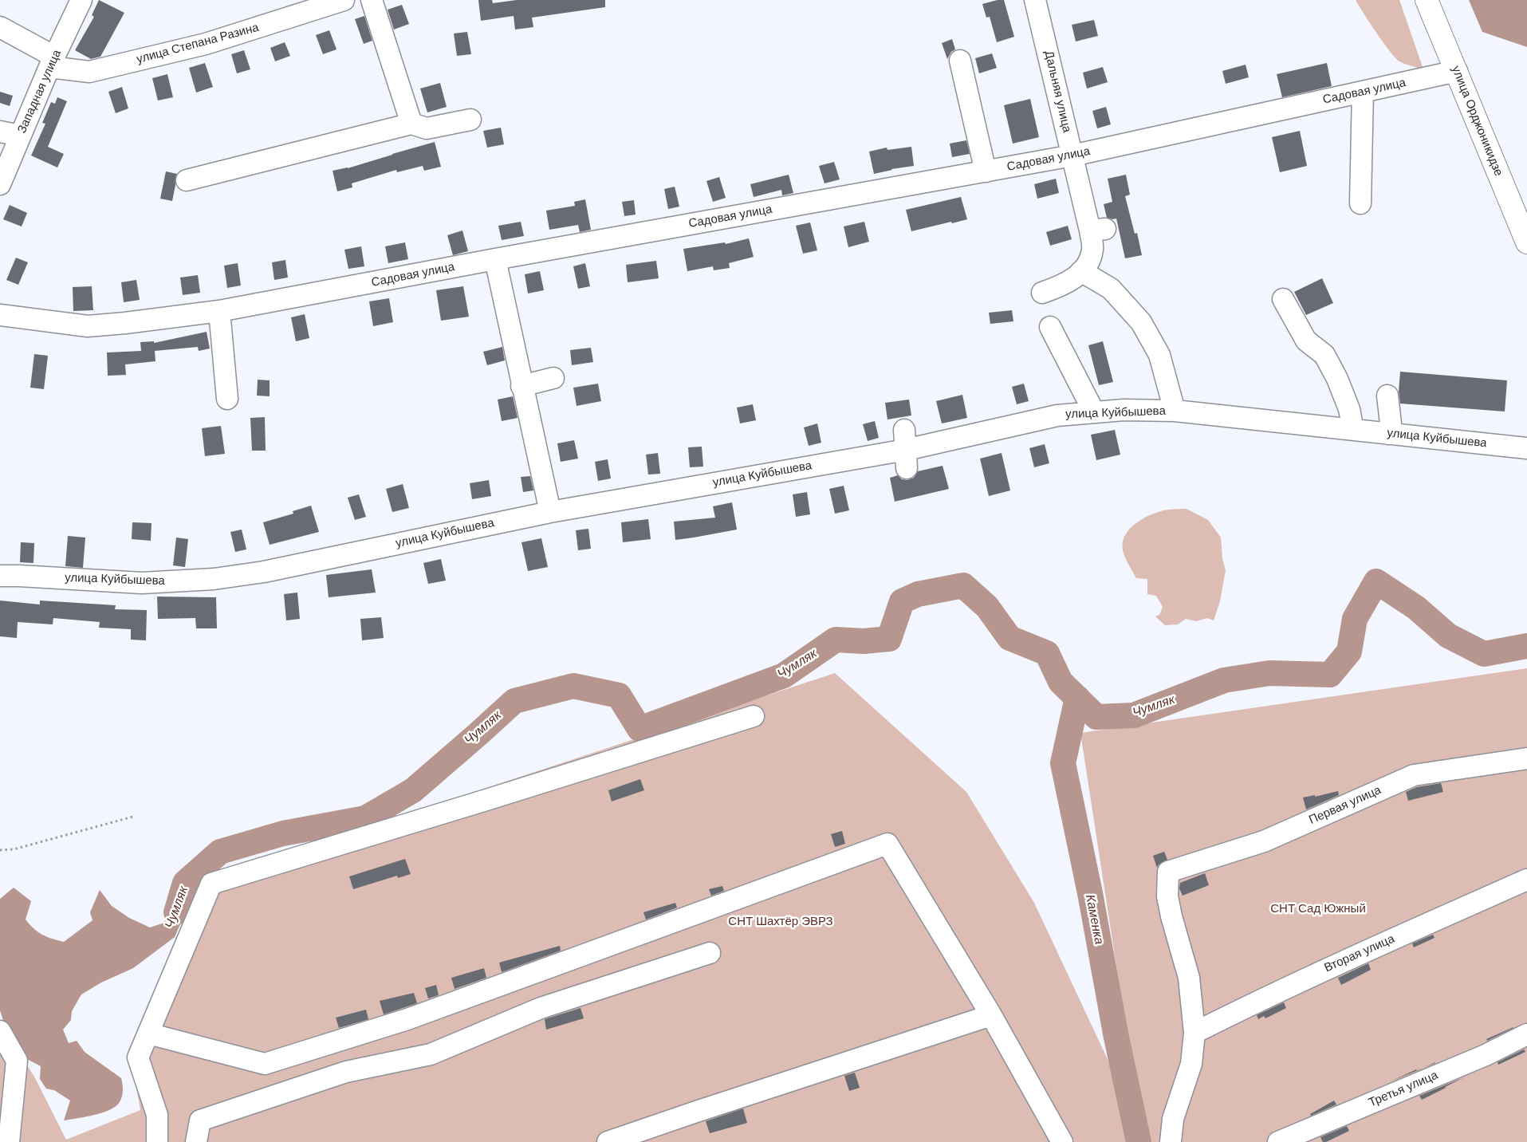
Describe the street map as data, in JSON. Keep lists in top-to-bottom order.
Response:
{
  "streets": {
    "main road": ["улица Орджоникидзе"],
    "street": [
      "улица Степана Разина",
      "Западная улица",
      "Дальняя улица",
      "Садовая улица",
      "улица Куйбышева",
      "Первая улица",
      "Вторая улица",
      "Третья улица"
    ]
  },
  "crossings": [
    ["улица Степана Разина", "Западная улица"],
    ["Дальняя улица", "Садовая улица"],
    ["Садовая улица", "улица Орджоникидзе"],
    ["Первая улица", "Вторая улица"]
  ],
  "water": ["Чумляк", "Каменка"],
  "parks": ["СНТ Сад Южный", "СНТ Шахтёр ЭВРЗ"]
}
